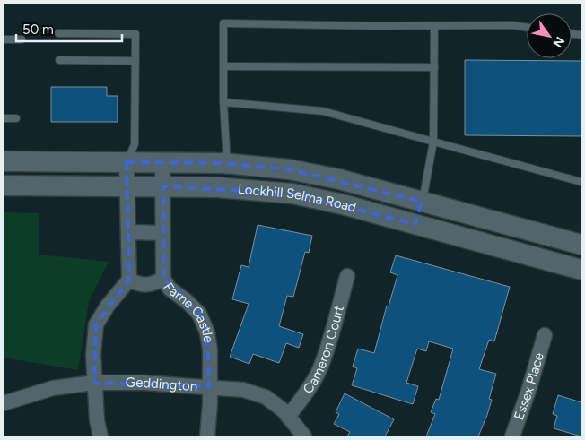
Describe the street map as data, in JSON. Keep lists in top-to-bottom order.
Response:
{
  "streets": {
    "main road": ["Lockhill Selma Road"],
    "street": [
      "Farne Castle",
      "Cameron Court",
      "Geddington",
      "Essex Place"
    ]
  },
  "crossings": [
    ["Lockhill Selma Road", "Farne Castle"],
    ["Farne Castle", "Geddington"],
    ["Cameron Court", "Geddington"]
  ],
  "scale_bar": "50 m",
  "north": "bottom right"
}
